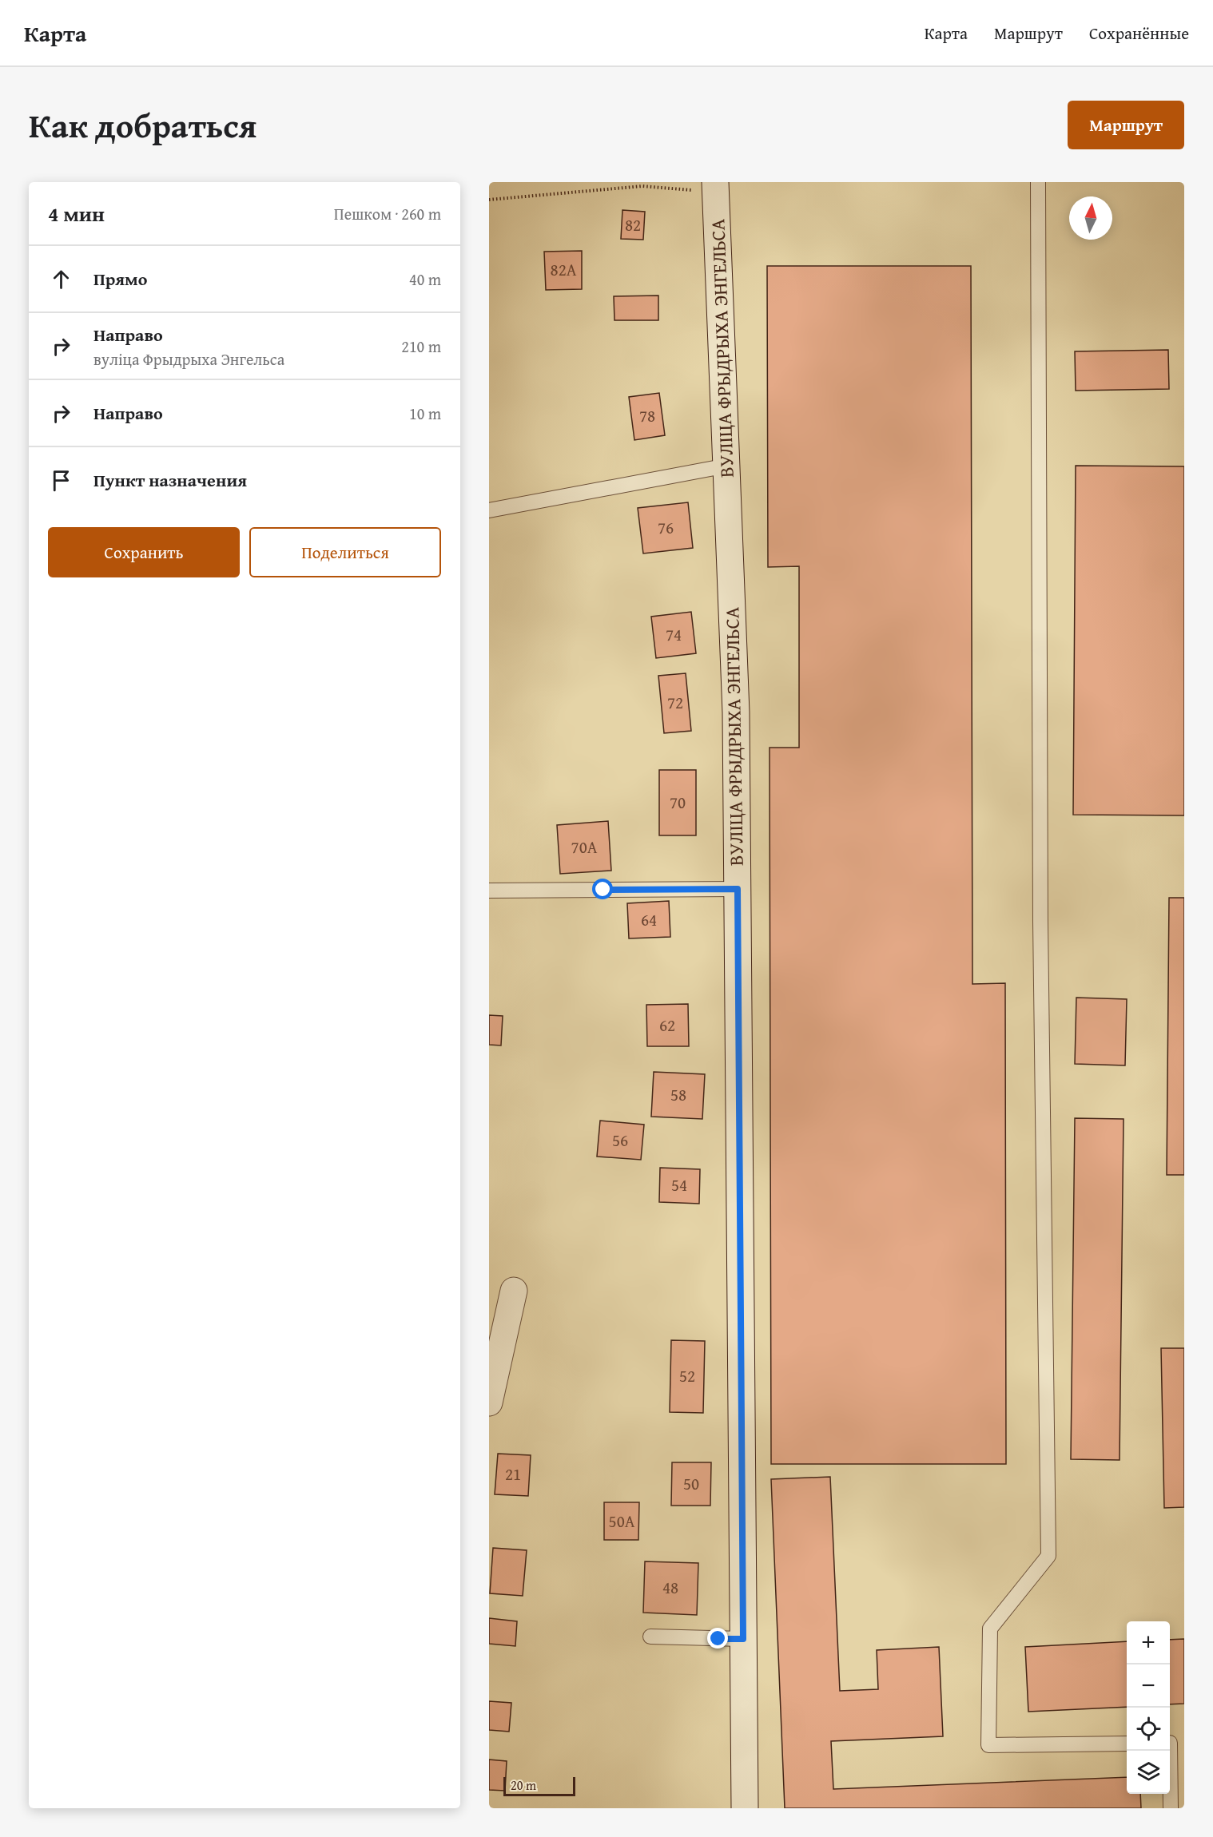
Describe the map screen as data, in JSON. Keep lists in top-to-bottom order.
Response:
{
  "streets": {
    "street": ["ВУЛІЦА ФРЫДРЫХА ЭНГЕЛЬСА"]
  },
  "house_numbers": [
    "82",
    "82А",
    "78",
    "76",
    "74",
    "72",
    "70",
    "70А",
    "64",
    "62",
    "58",
    "56",
    "54",
    "52",
    "21",
    "50",
    "50А",
    "48"
  ],
  "scale_bar": "20 m",
  "north": "top",
  "page": {
    "header": "Карта",
    "nav": ["Карта", "Маршрут", "Сохранённые"],
    "title": "Как добраться",
    "buttons": [
      "Маршрут",
      ["Сохранить", "Поделиться"]
    ],
    "heading": ["4 мин", "Пешком · 260 m"],
    "list": [
      ["Прямо", "40 m"],
      ["Направо", "вуліца Фрыдрыха Энгельса", "210 m"],
      ["Направо", "10 m"],
      "Пункт назначения"
    ],
    "map_buttons": ["+", "−"],
    "scale": "20 m"
  }
}
